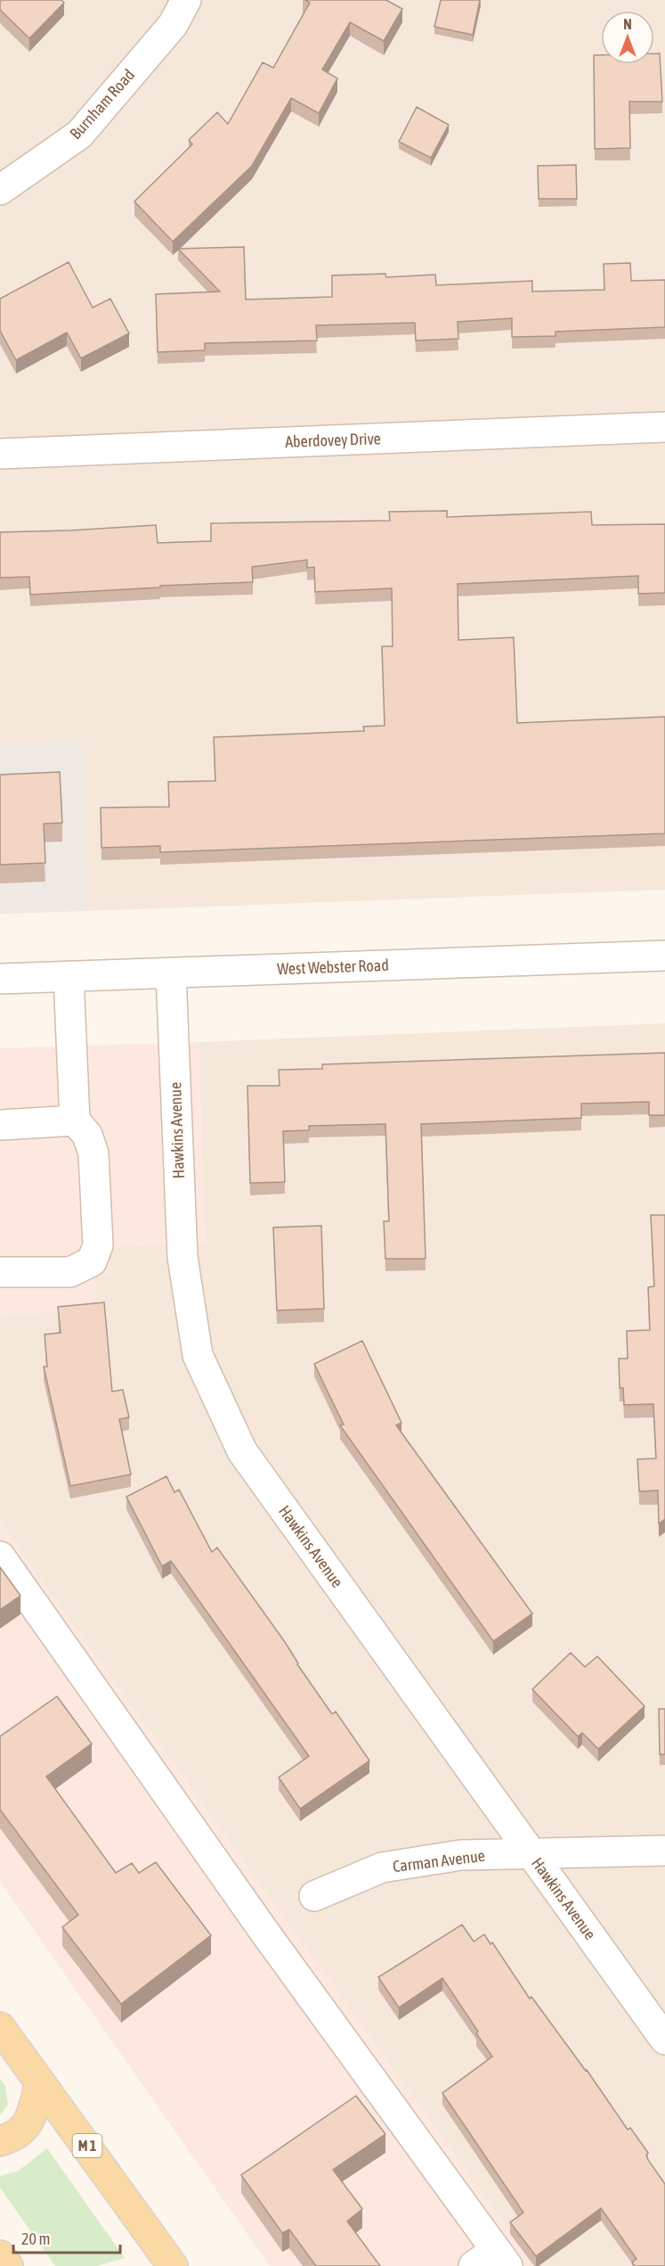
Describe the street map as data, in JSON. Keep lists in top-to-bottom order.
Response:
{
  "streets": {
    "main road": ["M 1"],
    "street": [
      "Burnham Road",
      "Aberdovey Drive",
      "West Webster Road",
      "Hawkins Avenue",
      "Carman Avenue"
    ]
  },
  "crossings": [
    ["West Webster Road", "Hawkins Avenue"],
    ["Hawkins Avenue", "Carman Avenue"]
  ],
  "scale_bar": "20 m",
  "north": "top"
}
